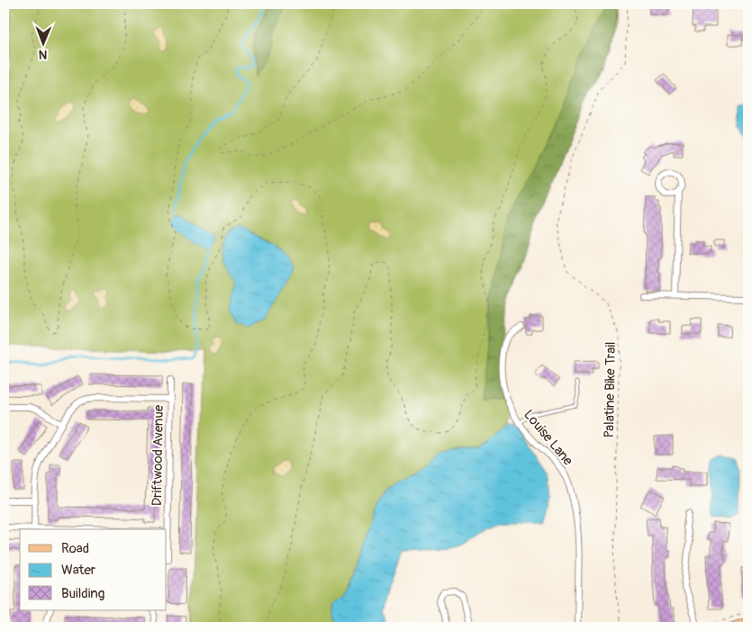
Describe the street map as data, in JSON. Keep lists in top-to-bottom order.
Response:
{
  "streets": {
    "street": ["Louise Lane", "Driftwood Avenue"],
    "path": ["Palatine Bike Trail"]
  },
  "legend": ["Road", "Water", "Building"],
  "north": "bottom"
}
